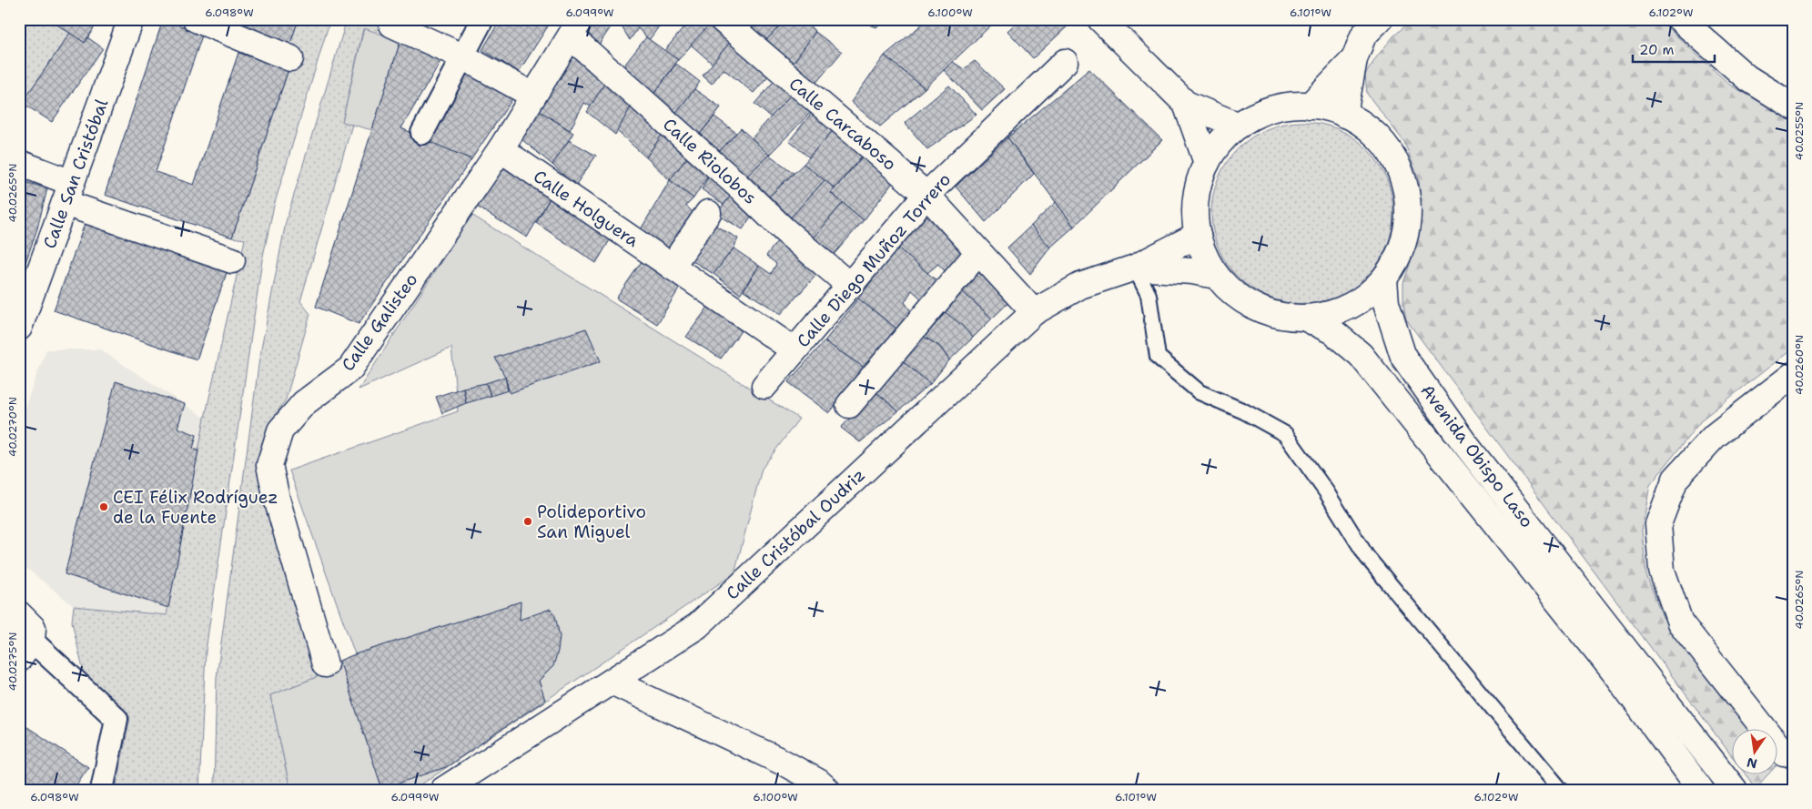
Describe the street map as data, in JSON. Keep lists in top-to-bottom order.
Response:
{
  "streets": {
    "street": [
      "Calle Carcaboso",
      "Calle Riolobos",
      "Calle San Cristóbal",
      "Calle Holguera",
      "Calle Diego Muñoz Torrero",
      "Calle Galisteo",
      "Avenida Obispo Laso",
      "Calle Cristóbal Oudriz"
    ]
  },
  "crossings": [
    ["Calle Carcaboso", "Calle Diego Muñoz Torrero"],
    ["Calle Carcaboso", "Calle Cristóbal Oudriz"],
    ["Calle Riolobos", "Calle Diego Muñoz Torrero"],
    ["Calle Riolobos", "Calle Galisteo"],
    ["Calle Holguera", "Calle Diego Muñoz Torrero"],
    ["Calle Holguera", "Calle Galisteo"]
  ],
  "places": ["CEI Félix Rodríguez de la Fuente", "Polideportivo San Miguel"],
  "scale_bar": "20 m",
  "north": "bottom",
  "coordinates": [
    "6.098°W",
    "6.099°W",
    "6.100°W",
    "6.101°W",
    "6.102°W",
    "40.0255°N",
    "40.0265°N",
    "40.0260°N",
    "40.0270°N",
    "40.0275°N"
  ]
}
